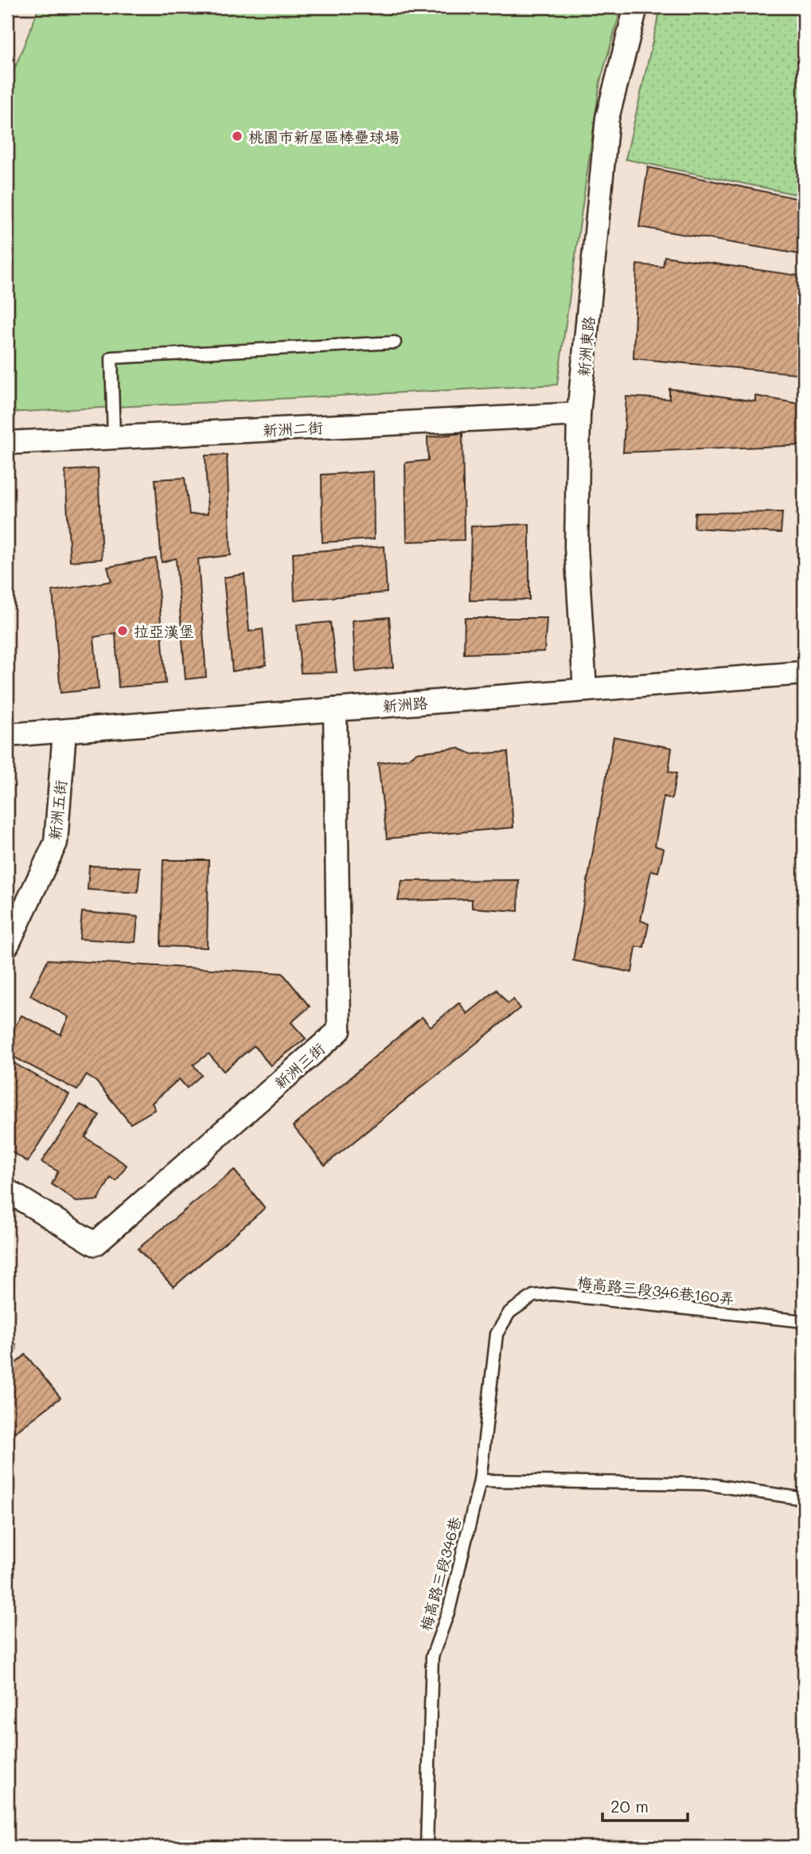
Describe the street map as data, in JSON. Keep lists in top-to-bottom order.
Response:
{
  "streets": {
    "street": [
      "新洲東路",
      "新洲二街",
      "新洲路",
      "新洲五街",
      "新洲三街"
    ],
    "lane": ["梅高路三段346巷160弄", "梅高路三段346巷"]
  },
  "crossings": [
    ["新洲東路", "新洲二街"],
    ["新洲東路", "新洲路"],
    ["新洲路", "新洲五街"],
    ["新洲路", "新洲三街"],
    ["梅高路三段346巷160弄", "梅高路三段346巷"]
  ],
  "places": ["桃園市新屋區棒壘球場", "拉亞漢堡"],
  "scale_bar": "20 m"
}
